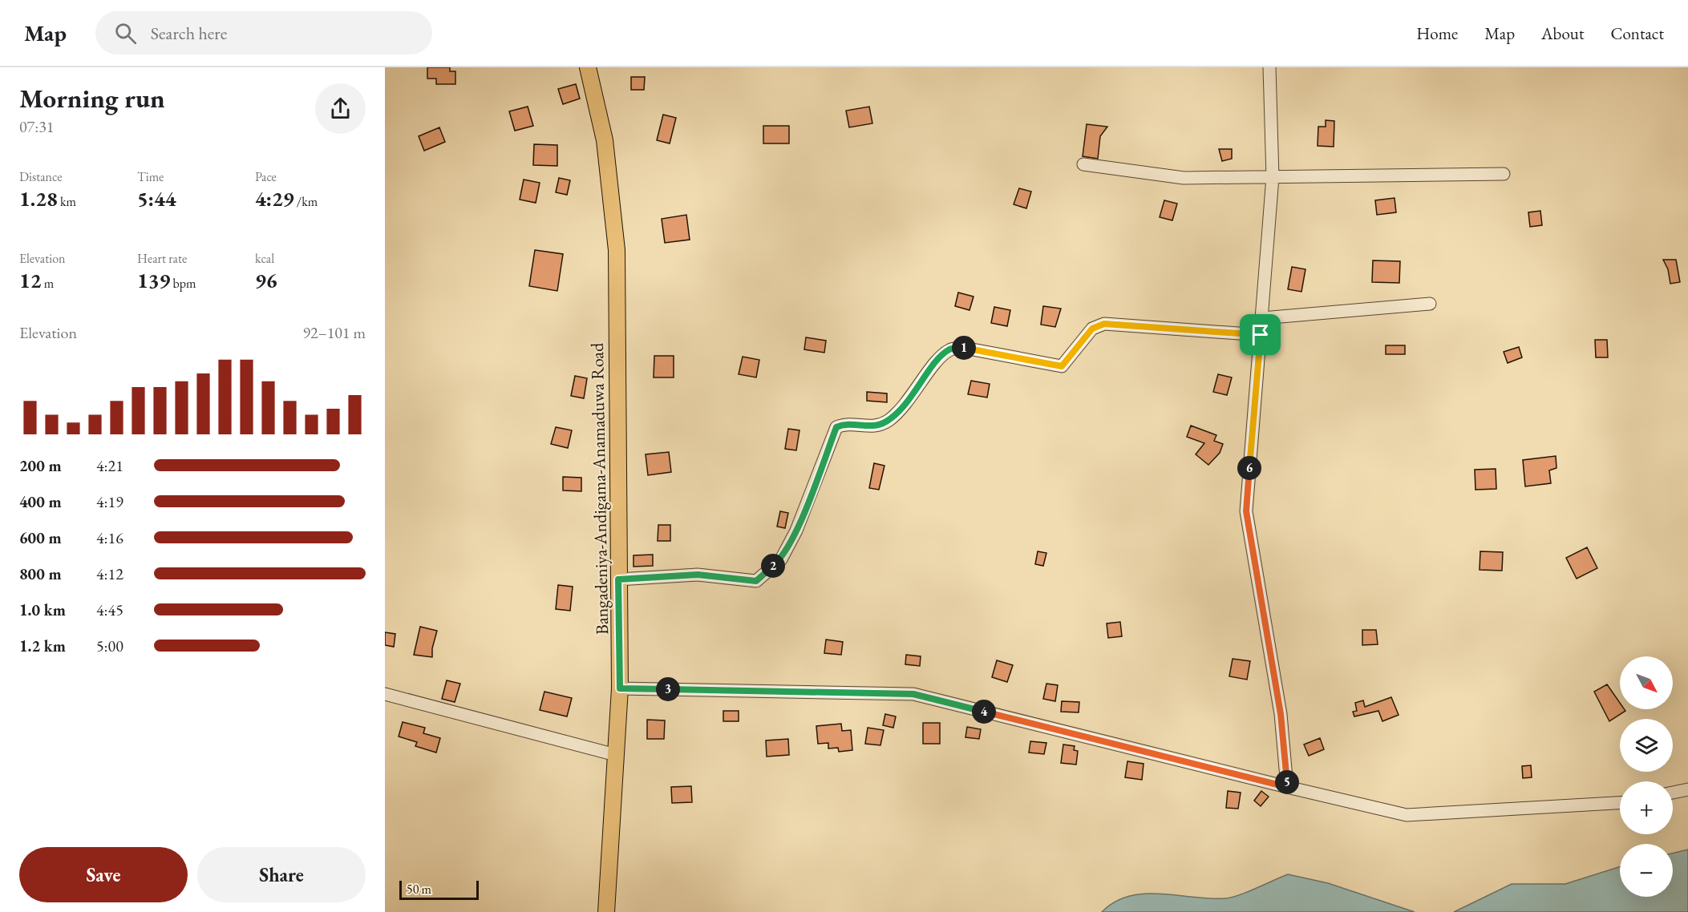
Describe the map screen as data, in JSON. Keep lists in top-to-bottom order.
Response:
{
  "streets": {
    "main road": ["Bangadeniya-Andigama-Anamaduwa Road"]
  },
  "scale_bar": "50 m",
  "north": "bottom right",
  "page": {
    "header": "Map",
    "search": "Search here",
    "nav": [
      "Home",
      "Map",
      "About",
      "Contact"
    ],
    "heading": ["Morning run", "07:31"],
    "stats": [
      ["Distance", "1.28 km"],
      ["Time", "5:44"],
      ["Pace", "4:29 /km"],
      ["Elevation", "12 m"],
      ["Heart rate", "139 bpm"],
      ["kcal", "96"]
    ],
    "chart": ["Elevation", "92–101 m"],
    "pins": [
      "1",
      "6",
      "2",
      "3",
      "4",
      "5"
    ],
    "list": [
      {
        "name": "200 m",
        "note": "4:21"
      },
      {
        "name": "400 m",
        "note": "4:19"
      },
      {
        "name": "600 m",
        "note": "4:16"
      },
      {
        "name": "800 m",
        "note": "4:12"
      },
      {
        "name": "1.0 km",
        "note": "4:45"
      },
      {
        "name": "1.2 km",
        "note": "5:00"
      }
    ],
    "map_buttons": ["+", "−"],
    "buttons": ["Save", "Share"],
    "scale": "50 m"
  }
}
